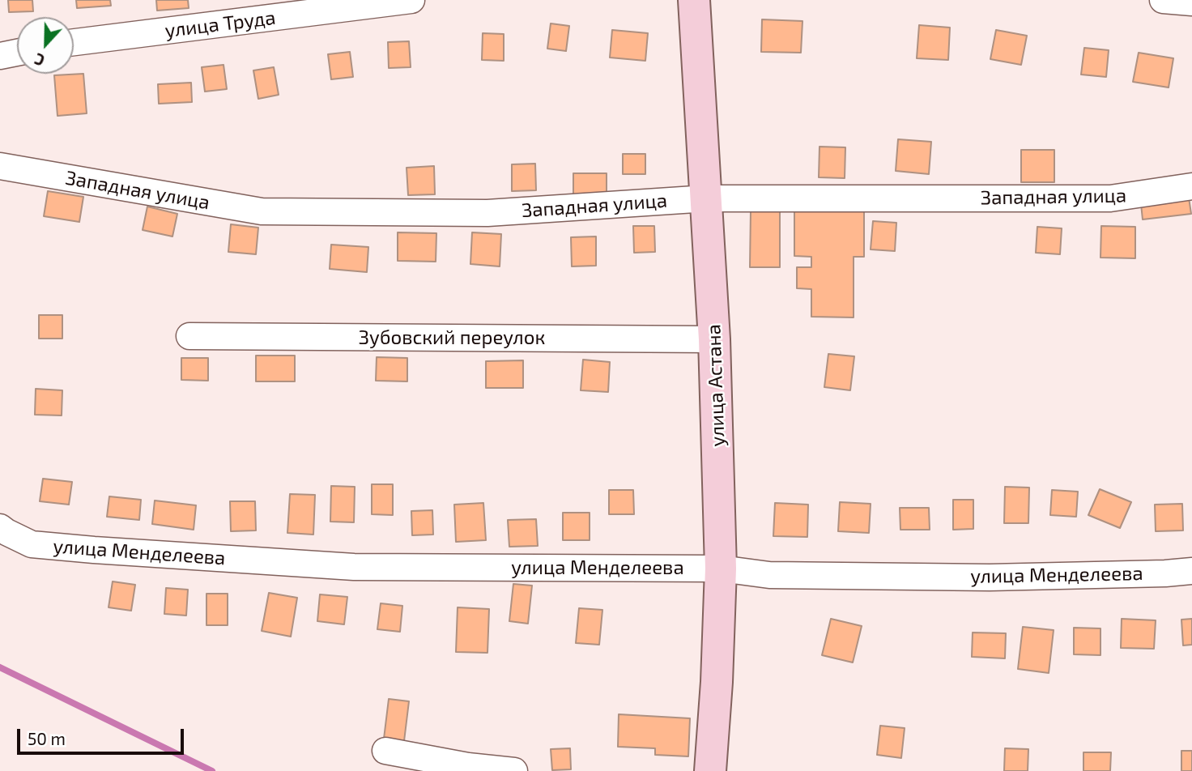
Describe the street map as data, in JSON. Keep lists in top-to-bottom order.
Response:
{
  "streets": {
    "street": [
      "улица Труда",
      "Западная улица",
      "Зубовский переулок",
      "улица Астана",
      "улица Менделеева"
    ]
  },
  "crossings": [
    ["Западная улица", "улица Астана"],
    ["Зубовский переулок", "улица Астана"],
    ["улица Астана", "улица Менделеева"]
  ],
  "scale_bar": "50 m",
  "north": "bottom"
}
